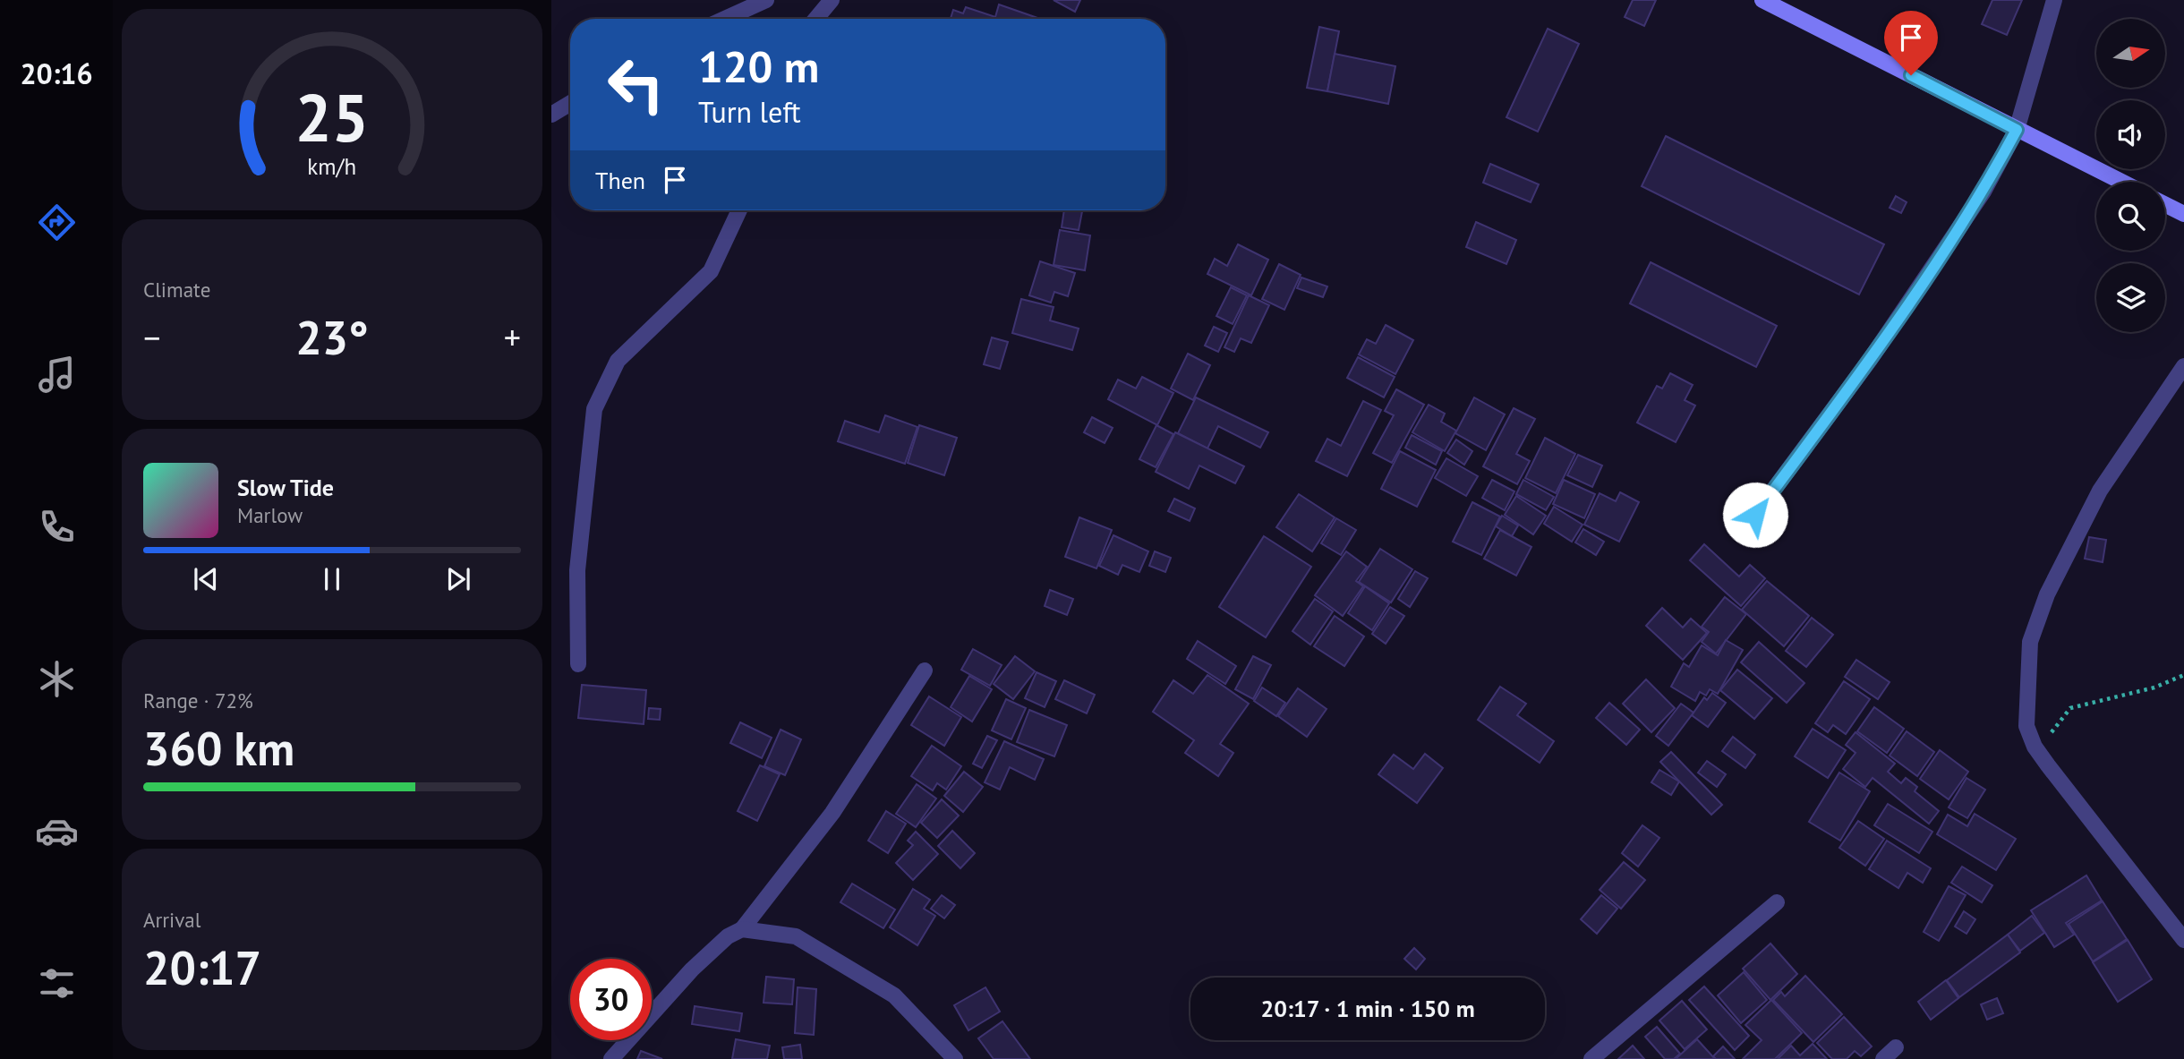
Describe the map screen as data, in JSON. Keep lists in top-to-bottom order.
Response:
{
  "north": "right",
  "page": {
    "tabs": "20:16",
    "turn": ["120 m", "Turn left"],
    "then": "Then",
    "tile": [
      "Climate",
      ["Range · 72%", "360 km"],
      ["Arrival", "20:17"]
    ],
    "heat": ["−", "23°", "+"],
    "song": ["Slow Tide", "Marlow"],
    "limit": "30",
    "trip": "20:17 · 1 min · 150 m",
    "gauge": ["25", "km/h"]
  }
}
